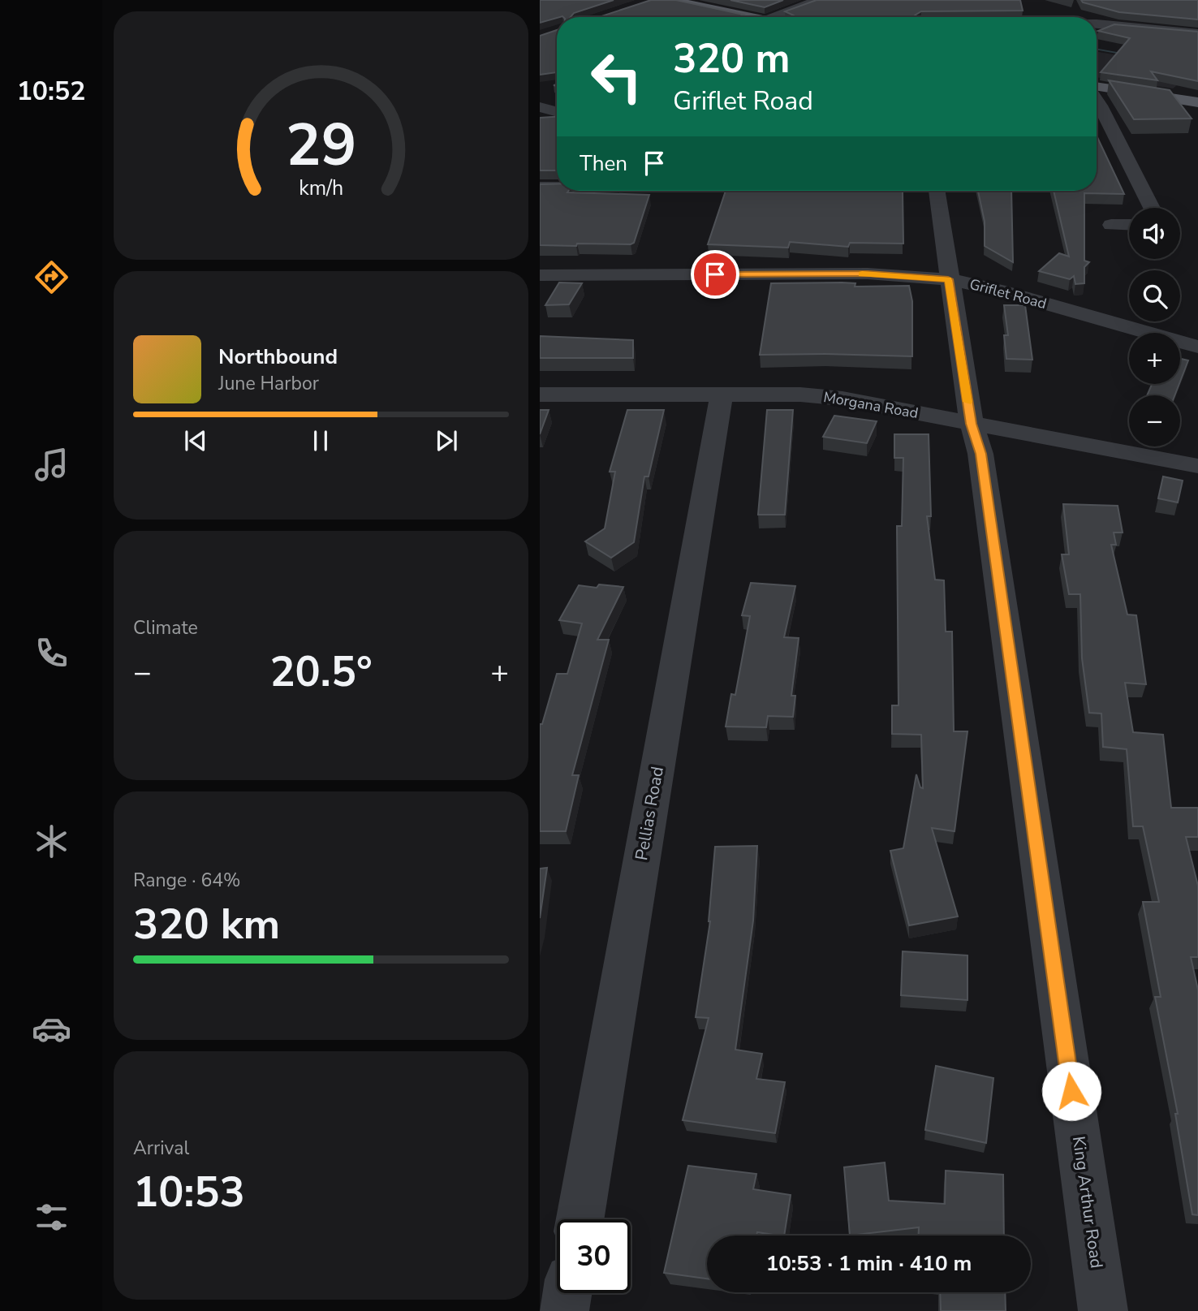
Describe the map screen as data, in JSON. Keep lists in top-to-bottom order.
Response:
{
  "streets": {
    "street": [
      "Griflet Road",
      "Morgana Road",
      "Pellias Road",
      "King Arthur Road"
    ]
  },
  "crossings": [
    ["Griflet Road", "King Arthur Road"],
    ["Morgana Road", "Pellias Road"],
    ["Morgana Road", "King Arthur Road"]
  ],
  "page": {
    "tabs": "10:52",
    "turn": ["320 m", "Griflet Road"],
    "then": "Then",
    "map_buttons": ["+", "−"],
    "song": ["Northbound", "June Harbor"],
    "tile": [
      "Climate",
      ["Range · 64%", "320 km"],
      ["Arrival", "10:53"]
    ],
    "heat": ["−", "20.5°", "+"],
    "limit": "30",
    "trip": "10:53 · 1 min · 410 m",
    "gauge": ["29", "km/h"]
  }
}
